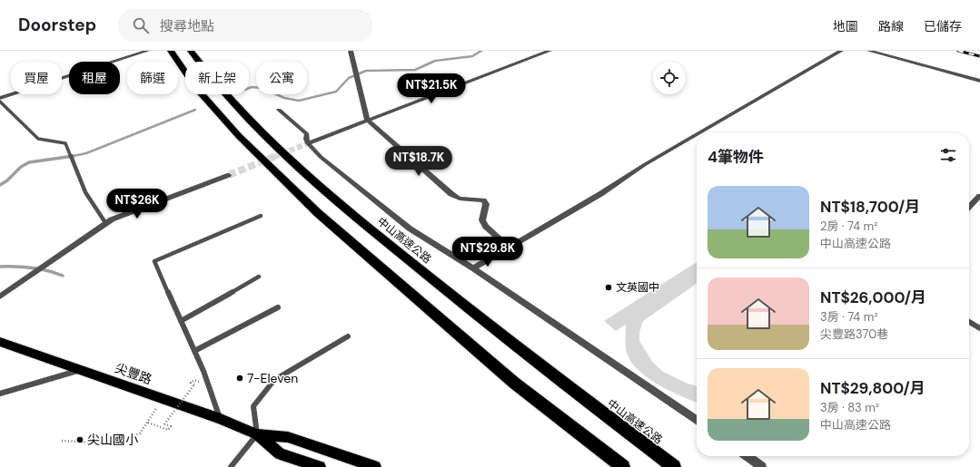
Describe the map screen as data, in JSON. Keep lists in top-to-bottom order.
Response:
{
  "streets": {
    "highway": ["中山高速公路"],
    "main road": ["尖豐路"]
  },
  "places": ["文英國中", "7-Eleven", "尖山國小"],
  "page": {
    "header": "Doorstep",
    "search": "搜尋地點",
    "nav": ["地圖", "路線", "已儲存"],
    "chip": [
      "買屋",
      "租屋",
      "篩選",
      "新上架",
      "公寓"
    ],
    "price": [
      "NT$21.5K",
      "NT$18.7K",
      "NT$26K",
      "NT$29.8K"
    ],
    "heading": "4筆物件",
    "list": [
      {
        "name": "NT$18,700/月",
        "note": "2房 · 74 m² · 中山高速公路"
      },
      {
        "name": "NT$26,000/月",
        "note": "3房 · 74 m² · 尖豐路370巷"
      },
      {
        "name": "NT$29,800/月",
        "note": "3房 · 83 m² · 中山高速公路"
      }
    ]
  }
}
